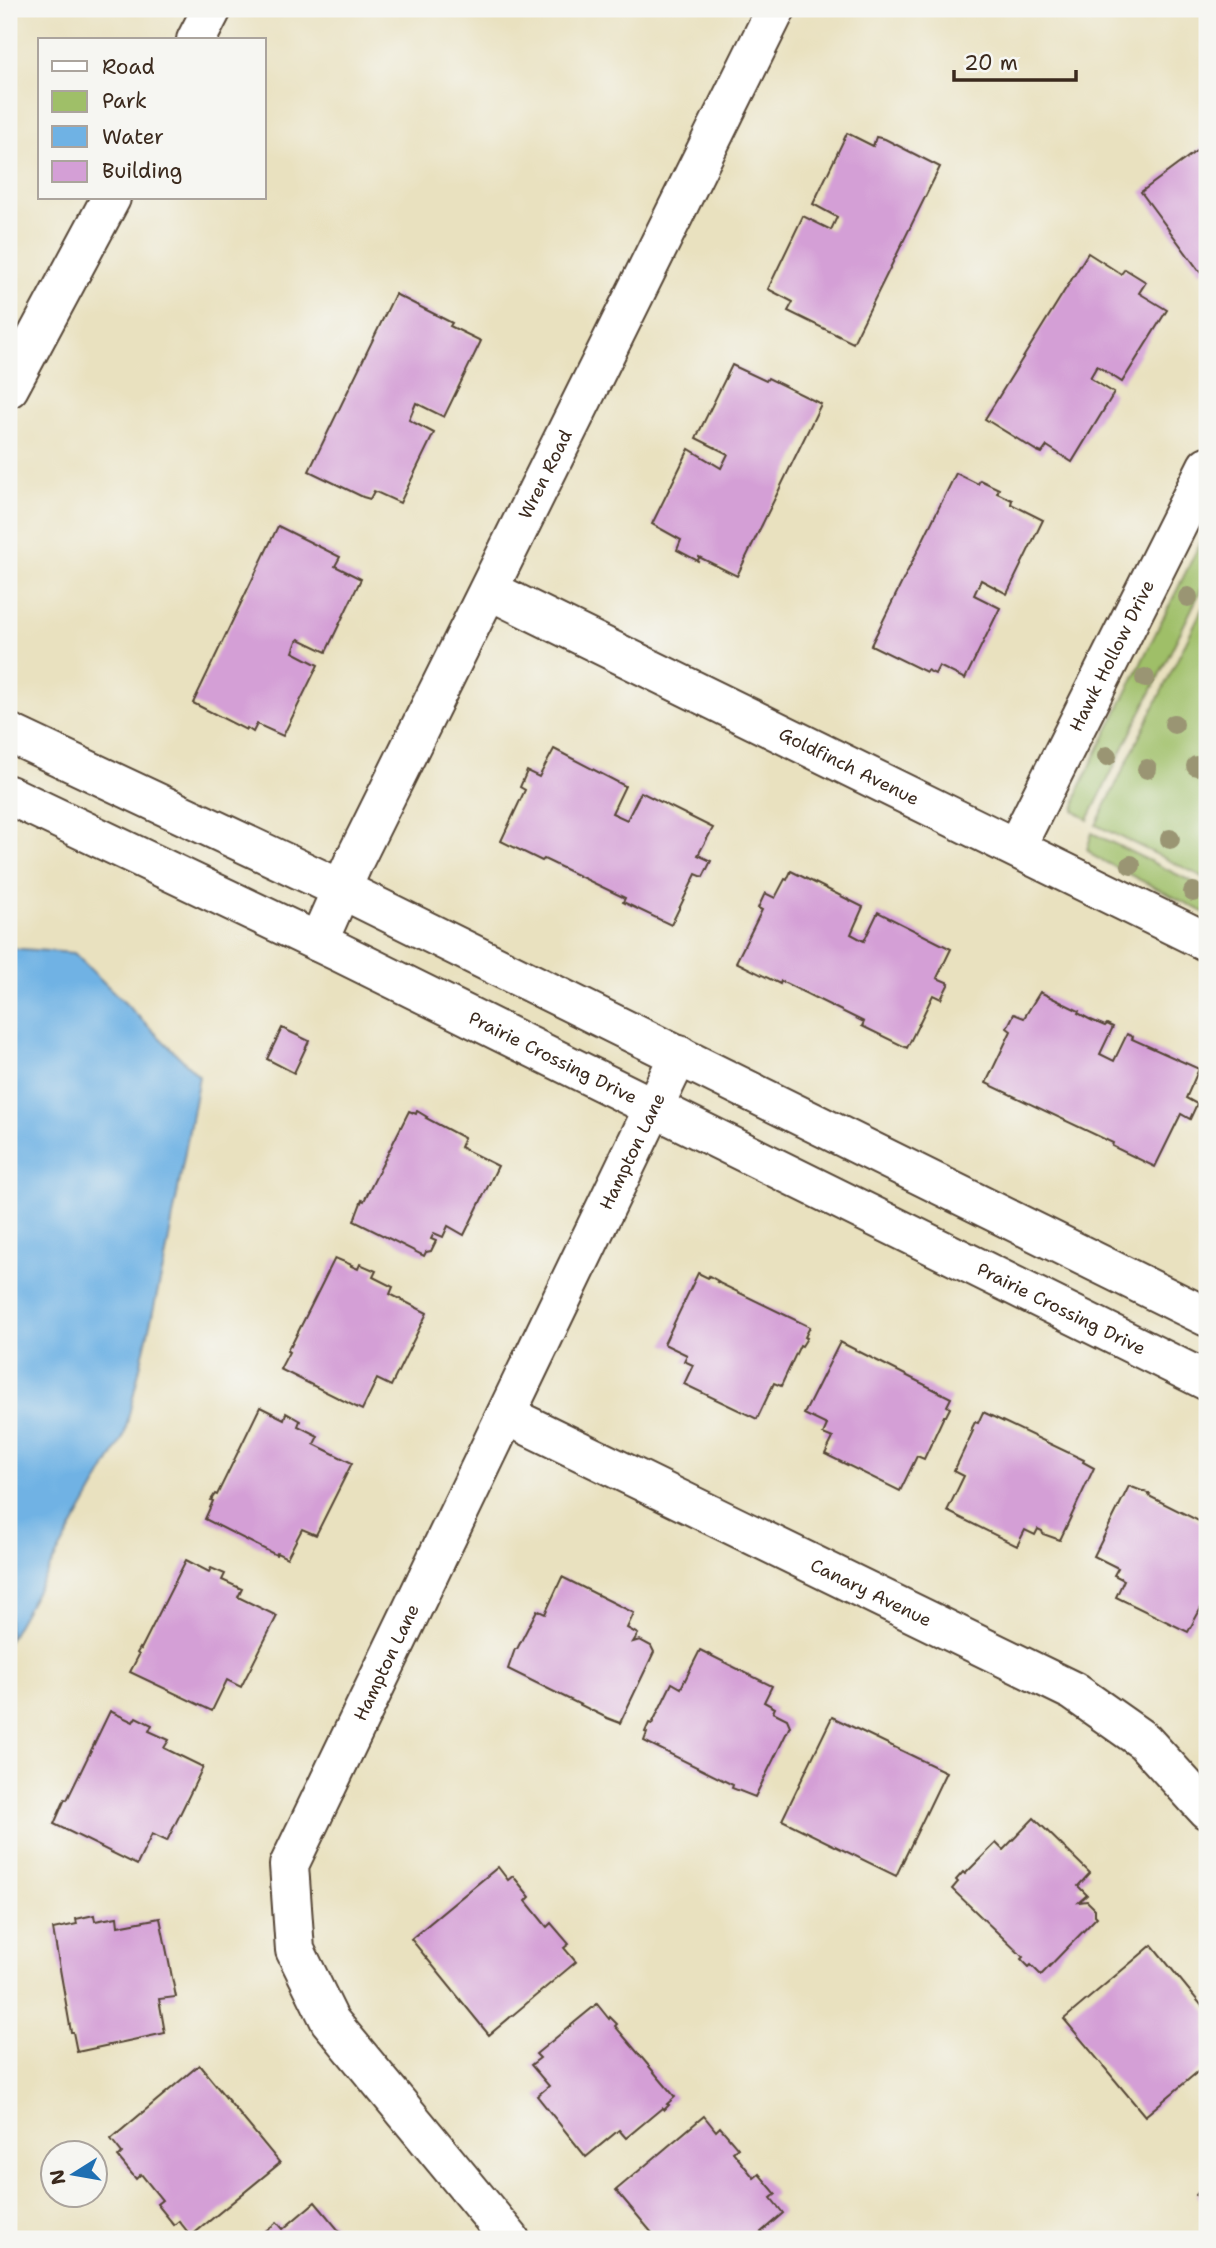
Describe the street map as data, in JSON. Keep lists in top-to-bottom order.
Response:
{
  "streets": {
    "street": [
      "Wren Road",
      "Hawk Hollow Drive",
      "Goldfinch Avenue",
      "Prairie Crossing Drive",
      "Hampton Lane",
      "Canary Avenue"
    ]
  },
  "crossings": [
    ["Wren Road", "Goldfinch Avenue"],
    ["Wren Road", "Prairie Crossing Drive"],
    ["Hawk Hollow Drive", "Goldfinch Avenue"],
    ["Prairie Crossing Drive", "Hampton Lane"],
    ["Hampton Lane", "Canary Avenue"]
  ],
  "legend": [
    "Road",
    "Park",
    "Water",
    "Building"
  ],
  "scale_bar": "20 m",
  "north": "left"
}
